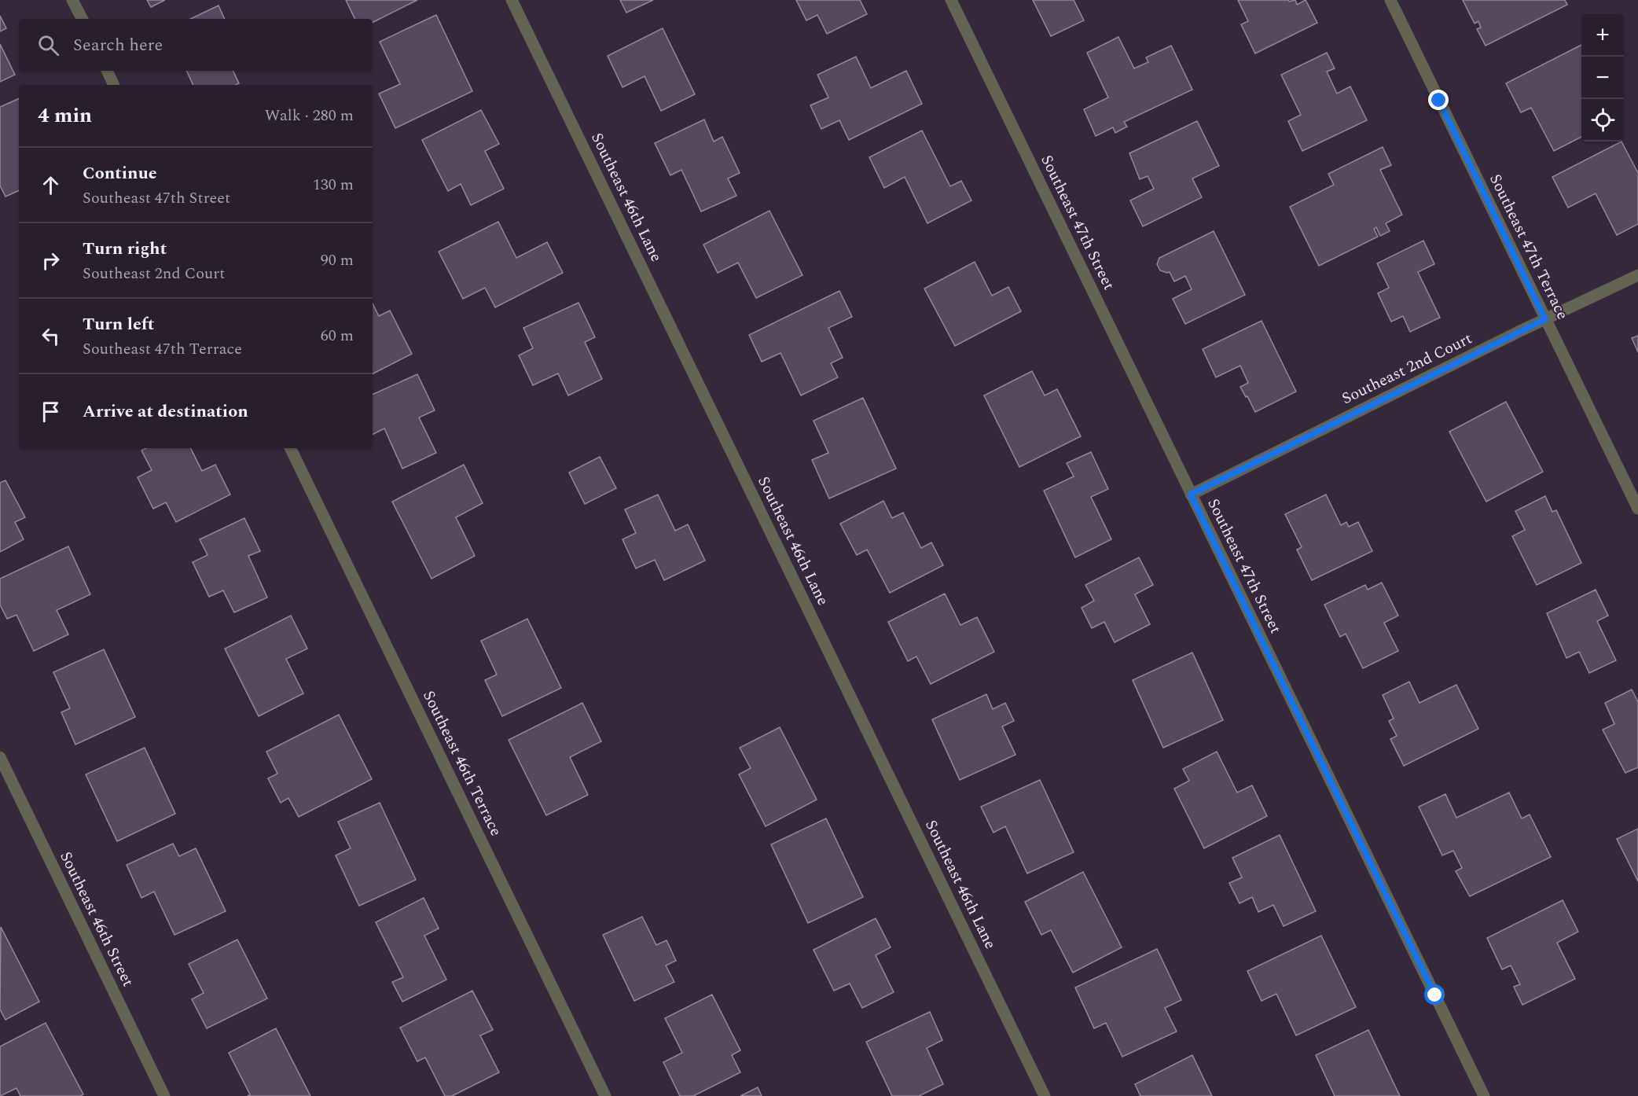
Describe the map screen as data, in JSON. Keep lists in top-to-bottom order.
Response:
{
  "streets": {
    "street": [
      "Southeast 46th Lane",
      "Southeast 47th Street",
      "Southeast 47th Terrace",
      "Southeast 2nd Court",
      "Southeast 46th Terrace",
      "Southeast 46th Street"
    ]
  },
  "crossings": [
    ["Southeast 47th Street", "Southeast 2nd Court"],
    ["Southeast 47th Terrace", "Southeast 2nd Court"]
  ],
  "page": {
    "map_buttons": ["+", "−"],
    "search": "Search here",
    "heading": ["4 min", "Walk · 280 m"],
    "list": [
      ["Continue", "Southeast 47th Street", "130 m"],
      ["Turn right", "Southeast 2nd Court", "90 m"],
      ["Turn left", "Southeast 47th Terrace", "60 m"],
      "Arrive at destination"
    ]
  }
}
